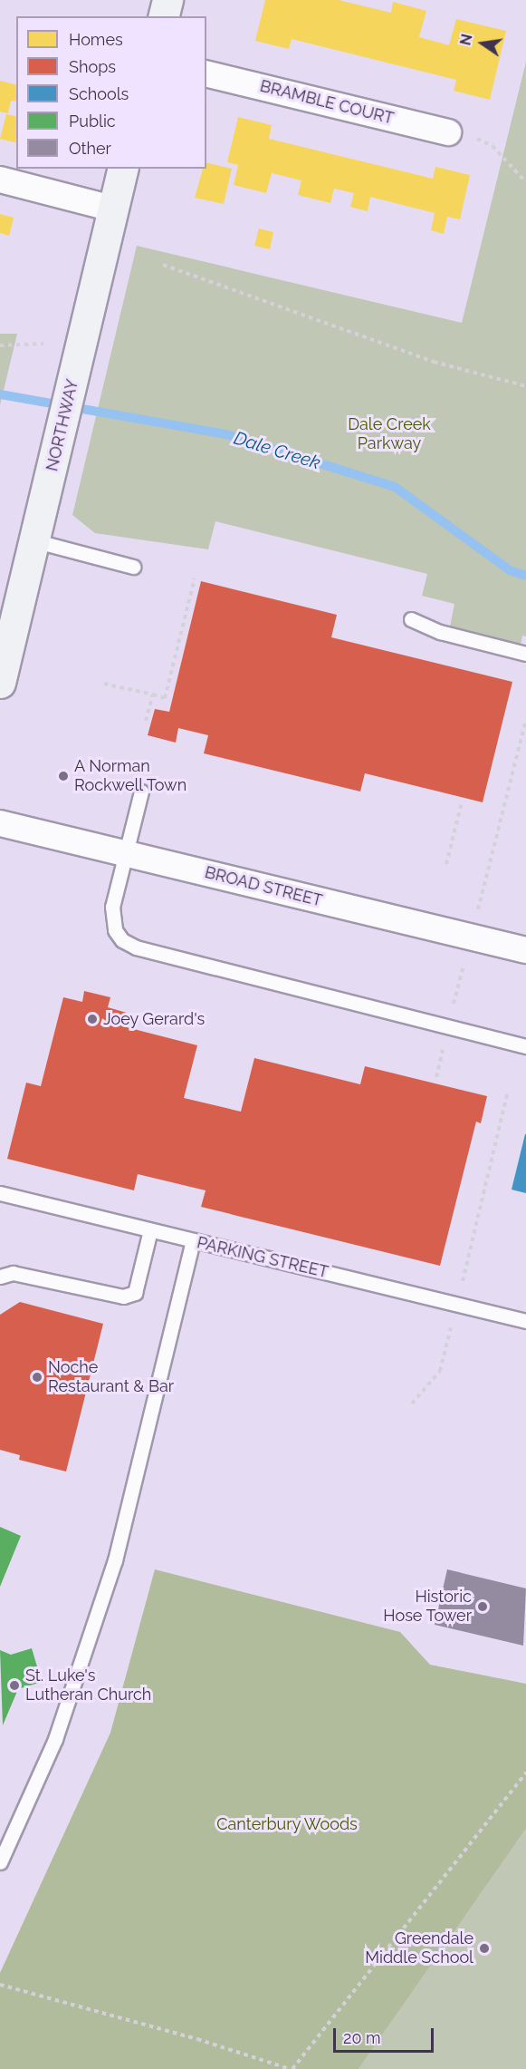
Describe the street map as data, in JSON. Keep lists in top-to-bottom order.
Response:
{
  "streets": {
    "street": ["BRAMBLE COURT", "NORTHWAY", "BROAD STREET"],
    "lane": ["PARKING STREET"]
  },
  "water": ["Dale Creek"],
  "parks": ["Dale Creek Parkway", "Canterbury Woods"],
  "places": [
    "A Norman Rockwell Town",
    "Joey Gerard's",
    "Noche Restaurant & Bar",
    "Historic Hose Tower",
    "St. Luke's Lutheran Church",
    "Greendale Middle School"
  ],
  "legend": [
    "Homes",
    "Shops",
    "Schools",
    "Public",
    "Other"
  ],
  "scale_bar": "20 m",
  "north": "left"
}
